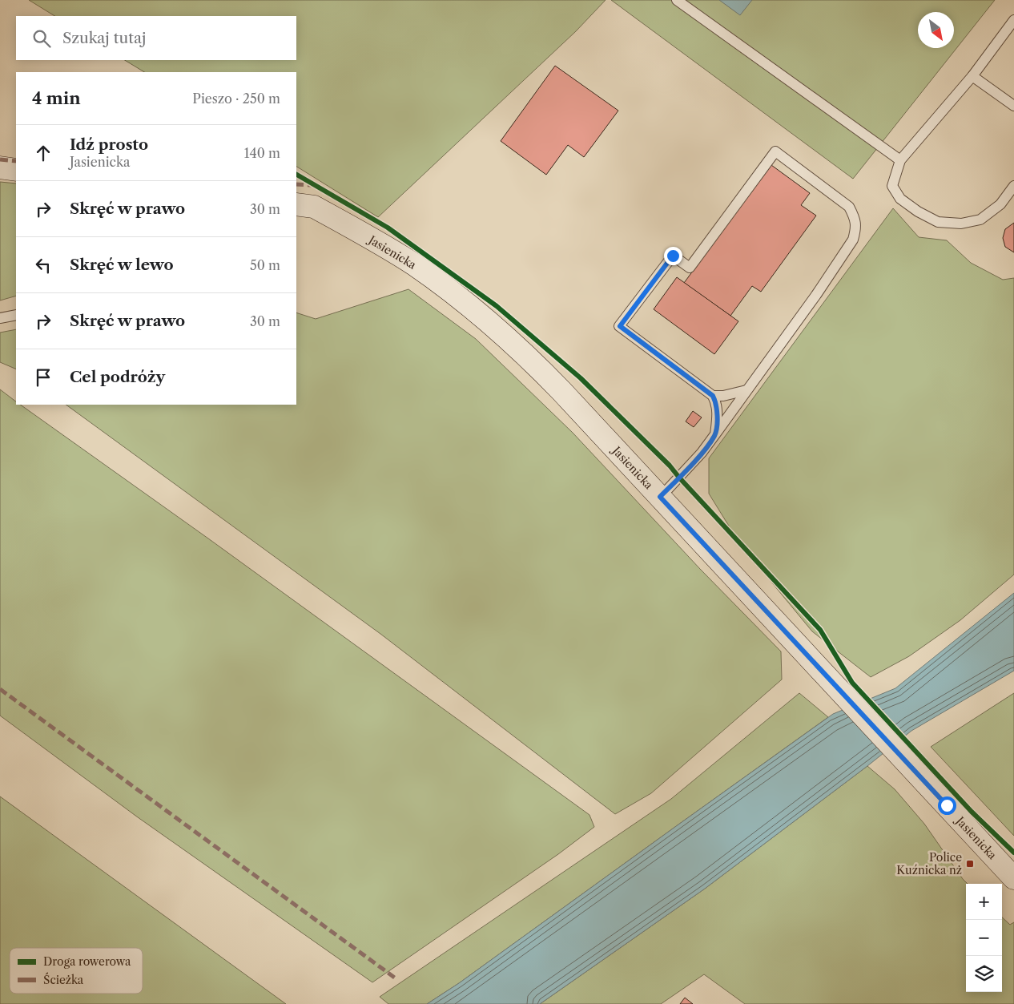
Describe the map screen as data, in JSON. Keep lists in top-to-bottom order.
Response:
{
  "streets": {
    "main road": ["Jasienicka"]
  },
  "places": {
    "transit": ["Police Kuźnicka nż"]
  },
  "legend": ["Droga rowerowa", "Ścieżka"],
  "north": "bottom right",
  "page": {
    "search": "Szukaj tutaj",
    "heading": ["4 min", "Pieszo · 250 m"],
    "list": [
      ["Idź prosto", "Jasienicka", "140 m"],
      ["Skręć w prawo", "30 m"],
      ["Skręć w lewo", "50 m"],
      ["Skręć w prawo", "30 m"],
      "Cel podróży"
    ],
    "map_buttons": ["+", "−"]
  }
}
